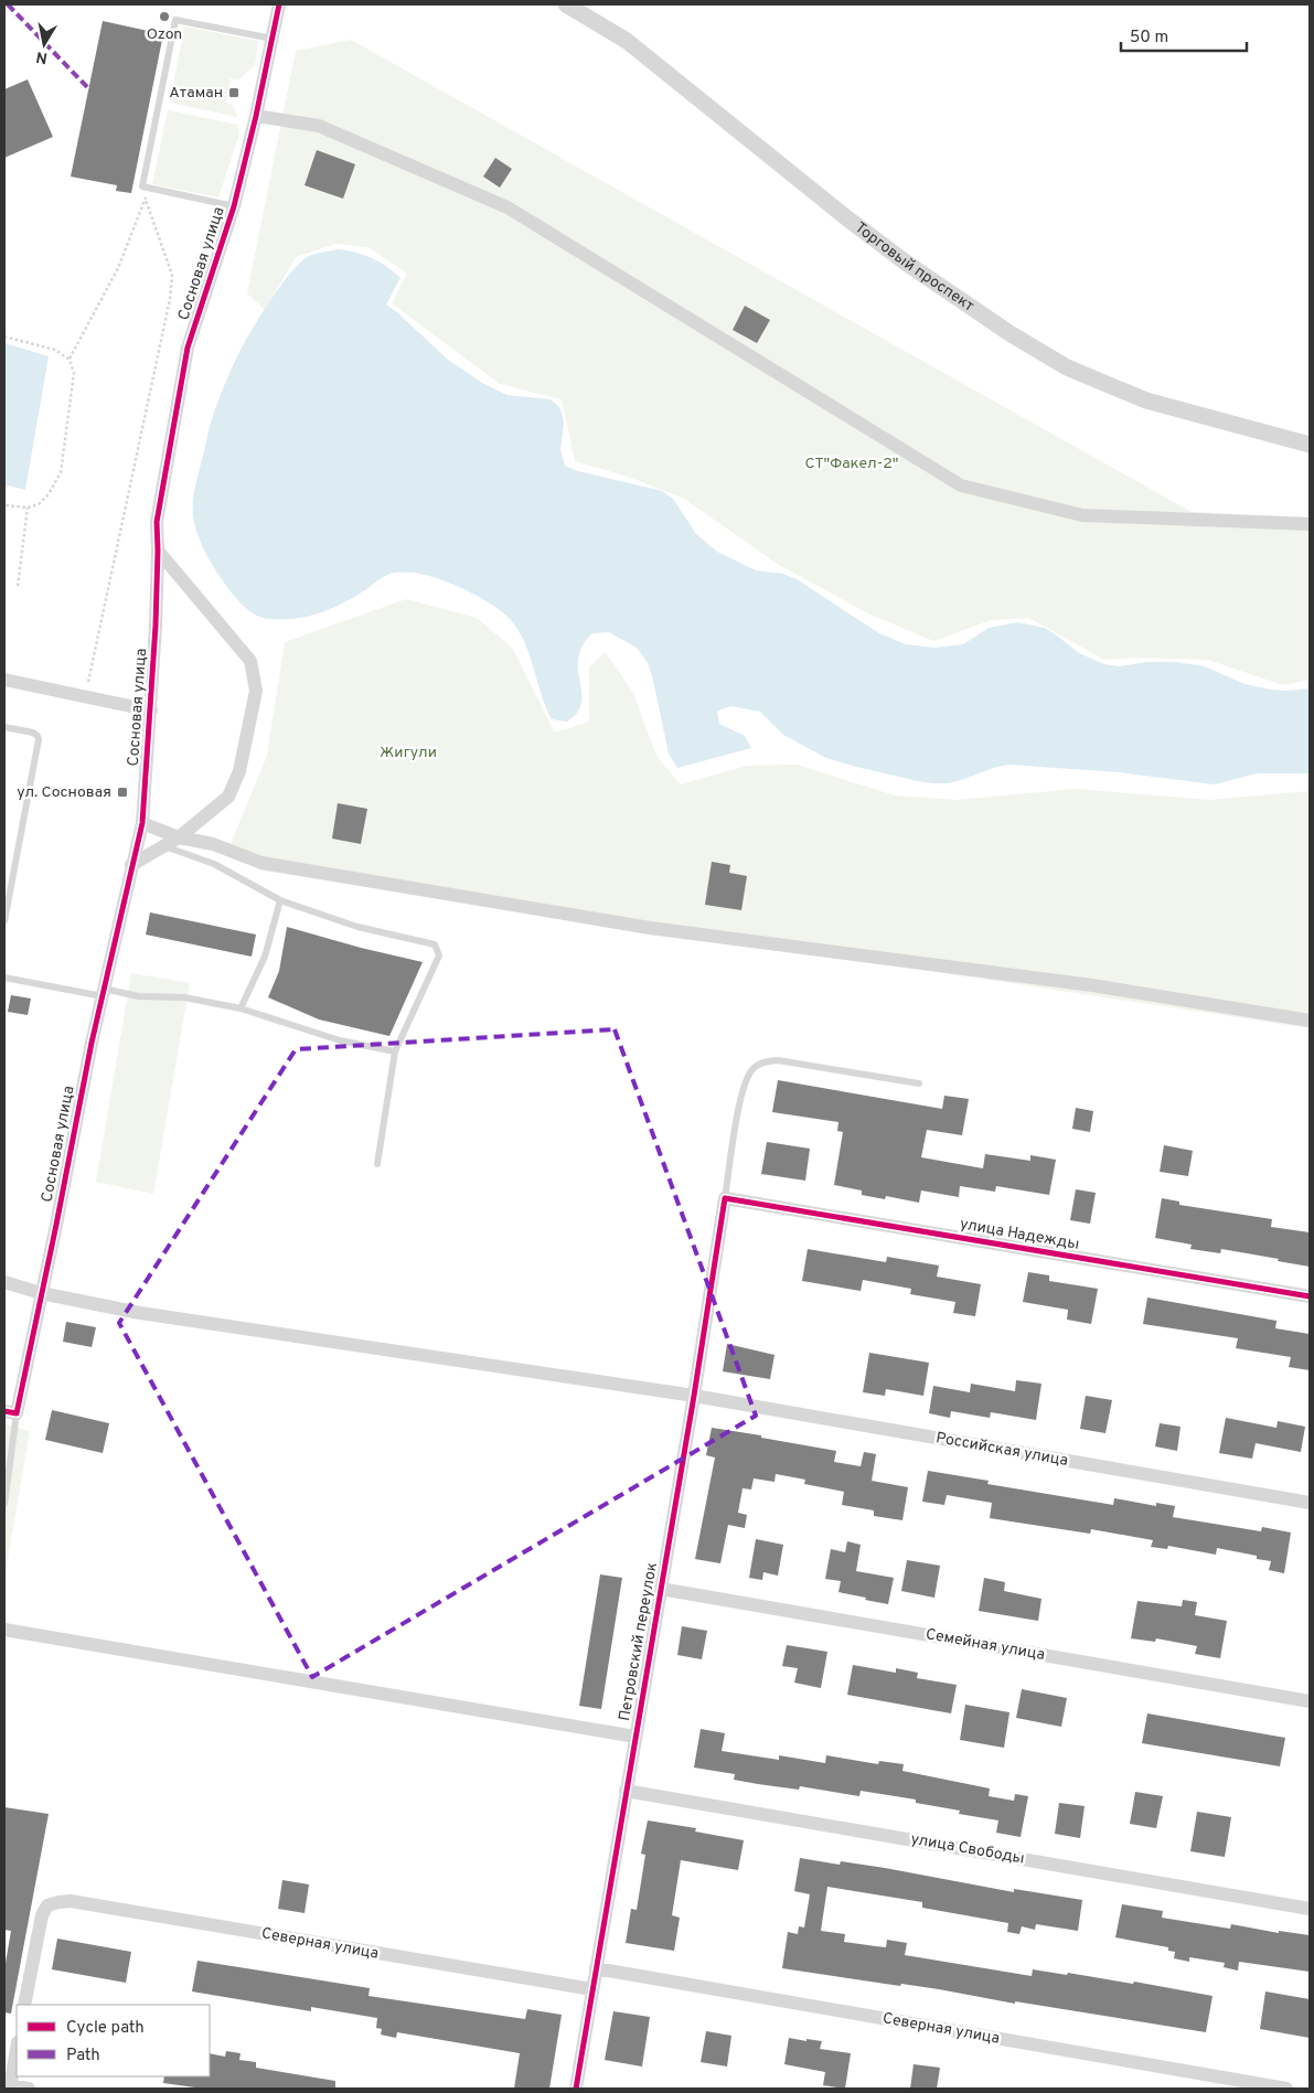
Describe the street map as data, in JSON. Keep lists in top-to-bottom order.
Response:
{
  "streets": {
    "street": [
      "Сосновая улица",
      "Торговый проспект",
      "улица Надежды",
      "Российская улица",
      "Петровский переулок",
      "Семейная улица",
      "улица Свободы",
      "Северная улица"
    ]
  },
  "crossings": [
    ["Сосновая улица", "Российская улица"],
    ["улица Надежды", "Петровский переулок"],
    ["Российская улица", "Петровский переулок"],
    ["Петровский переулок", "Семейная улица"],
    ["Петровский переулок", "улица Свободы"],
    ["Петровский переулок", "Северная улица"]
  ],
  "parks": ["СТ\"Факел-2\"", "Жигули"],
  "places": {
    "other": ["Ozon"],
    "transit": ["Атаман", "ул. Сосновая"]
  },
  "legend": ["Cycle path", "Path"],
  "scale_bar": "50 m",
  "north": "bottom"
}
